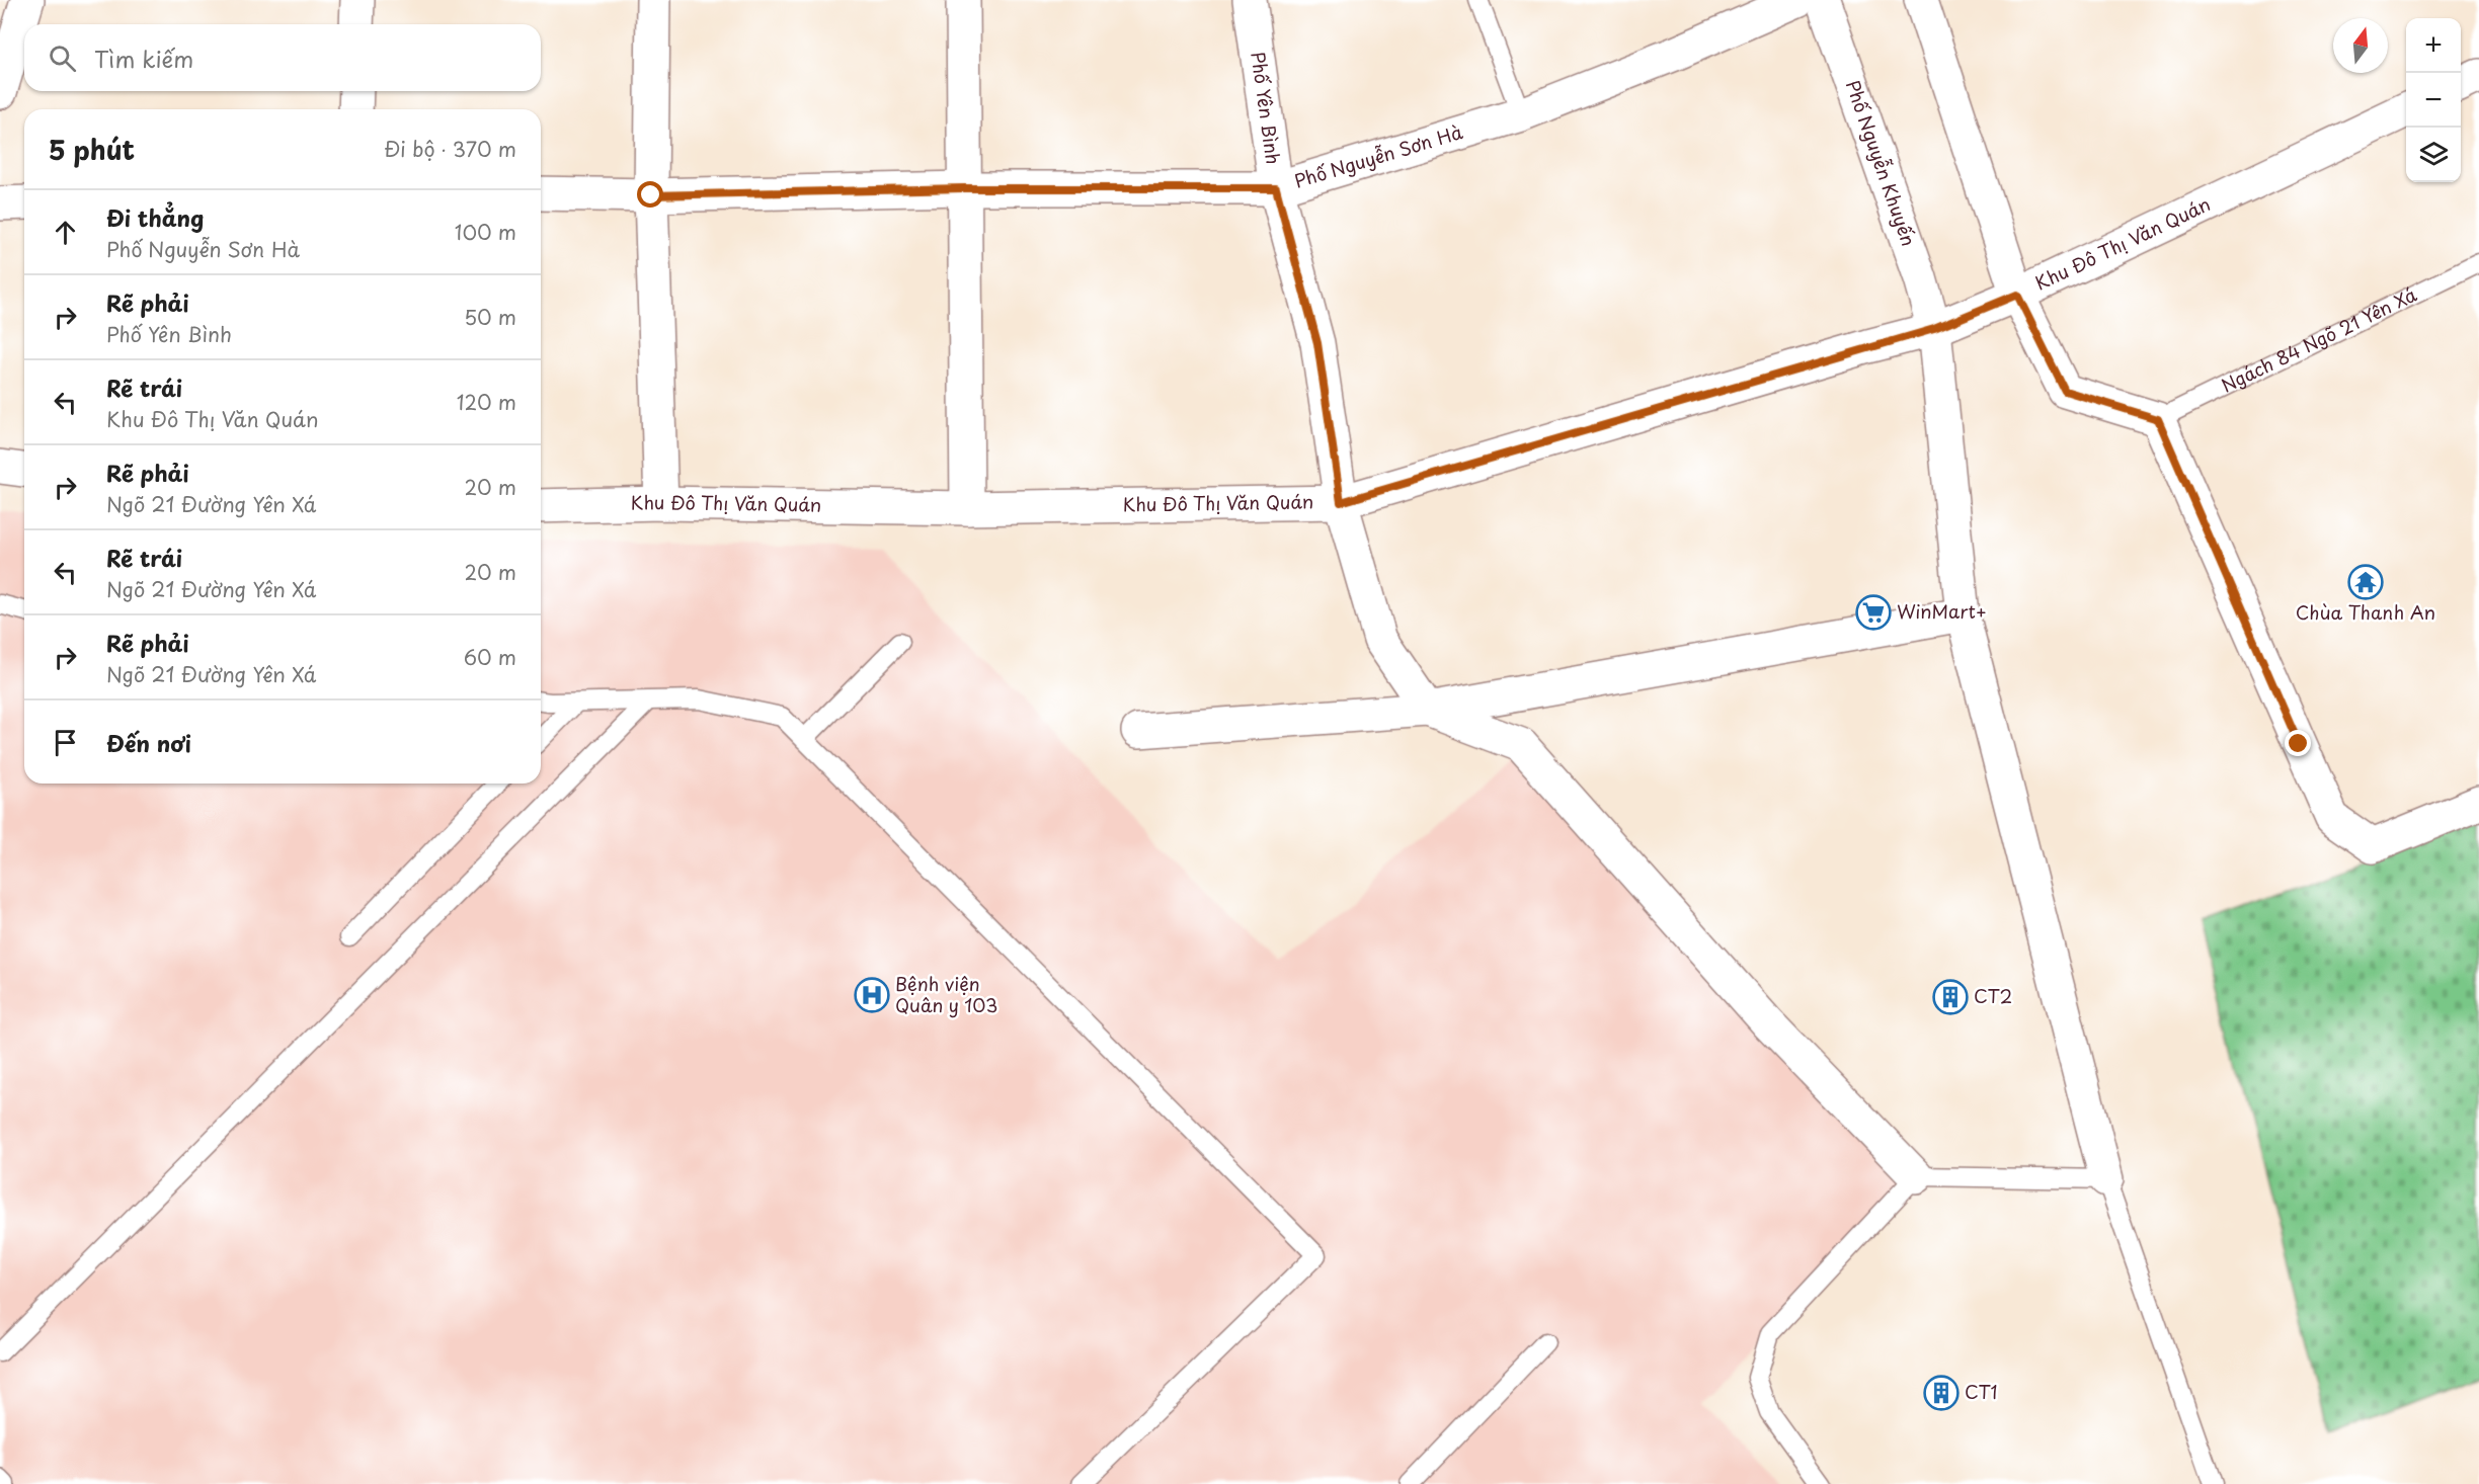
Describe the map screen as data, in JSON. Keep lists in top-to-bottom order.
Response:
{
  "streets": {
    "street": [
      "Phố Yên Bình",
      "Phố Nguyễn Sơn Hà",
      "Phố Nguyễn Khuyến",
      "Khu Đô Thị Văn Quán"
    ],
    "lane": ["Ngách 84 Ngõ 21 Yên Xá"]
  },
  "crossings": [
    ["Phố Yên Bình", "Phố Nguyễn Sơn Hà"],
    ["Phố Yên Bình", "Khu Đô Thị Văn Quán"],
    ["Phố Nguyễn Khuyến", "Khu Đô Thị Văn Quán"]
  ],
  "places": {
    "temple": ["Chùa Thanh An"],
    "supermarket": ["WinMart+"],
    "hospital": ["Bệnh viện Quân y 103"],
    "building": ["CT2", "CT1"]
  },
  "north": "top",
  "page": {
    "map_buttons": ["+", "−"],
    "search": "Tìm kiếm",
    "heading": ["5 phút", "Đi bộ · 370 m"],
    "list": [
      ["Đi thẳng", "Phố Nguyễn Sơn Hà", "100 m"],
      ["Rẽ phải", "Phố Yên Bình", "50 m"],
      ["Rẽ trái", "Khu Đô Thị Văn Quán", "120 m"],
      ["Rẽ phải", "Ngõ 21 Đường Yên Xá", "20 m"],
      ["Rẽ trái", "Ngõ 21 Đường Yên Xá", "20 m"],
      ["Rẽ phải", "Ngõ 21 Đường Yên Xá", "60 m"],
      "Đến nơi"
    ]
  }
}
